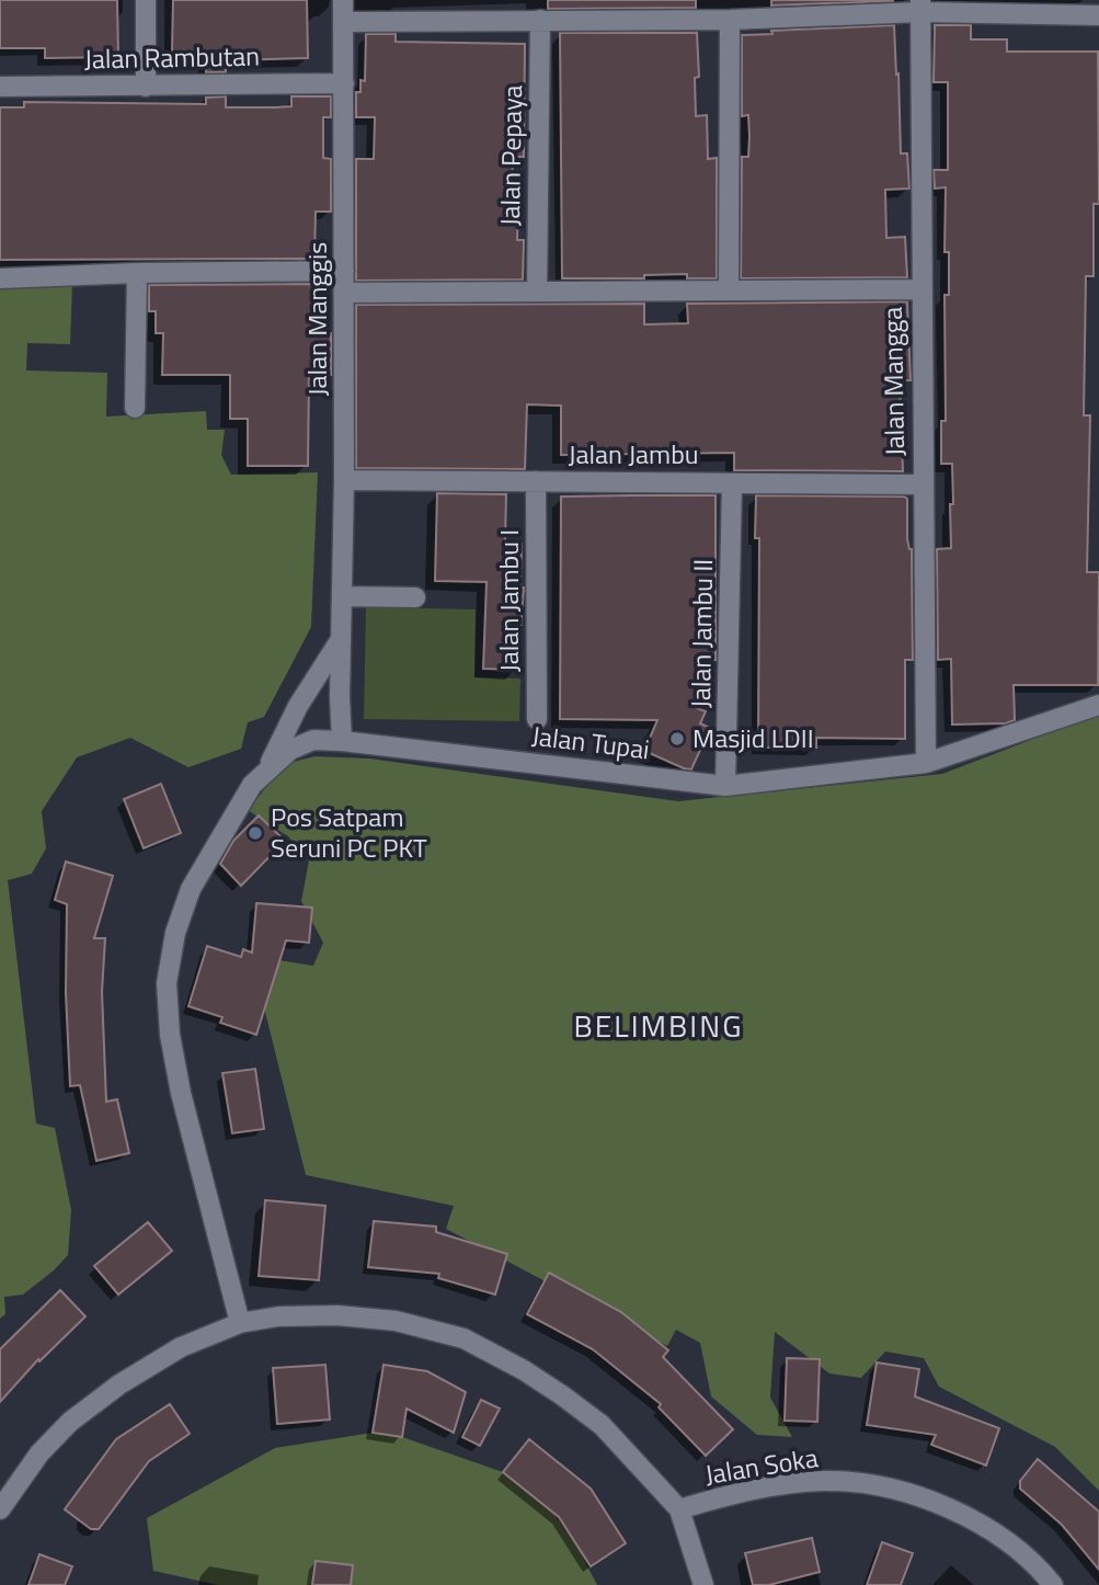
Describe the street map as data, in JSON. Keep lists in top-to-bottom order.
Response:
{
  "streets": {
    "street": [
      "Jalan Rambutan",
      "Jalan Pepaya",
      "Jalan Manggis",
      "Jalan Mangga",
      "Jalan Jambu",
      "Jalan Jambu I",
      "Jalan Jambu II",
      "Jalan Tupai",
      "Jalan Soka"
    ]
  },
  "crossings": [
    ["Jalan Rambutan", "Jalan Manggis"],
    ["Jalan Manggis", "Jalan Jambu"],
    ["Jalan Manggis", "Jalan Tupai"],
    ["Jalan Mangga", "Jalan Jambu"],
    ["Jalan Mangga", "Jalan Tupai"],
    ["Jalan Jambu", "Jalan Jambu I"],
    ["Jalan Jambu", "Jalan Jambu II"],
    ["Jalan Jambu II", "Jalan Tupai"]
  ],
  "districts": ["BELIMBING"],
  "places": ["Masjid LDII", "Pos Satpam Seruni PC PKT"]
}
